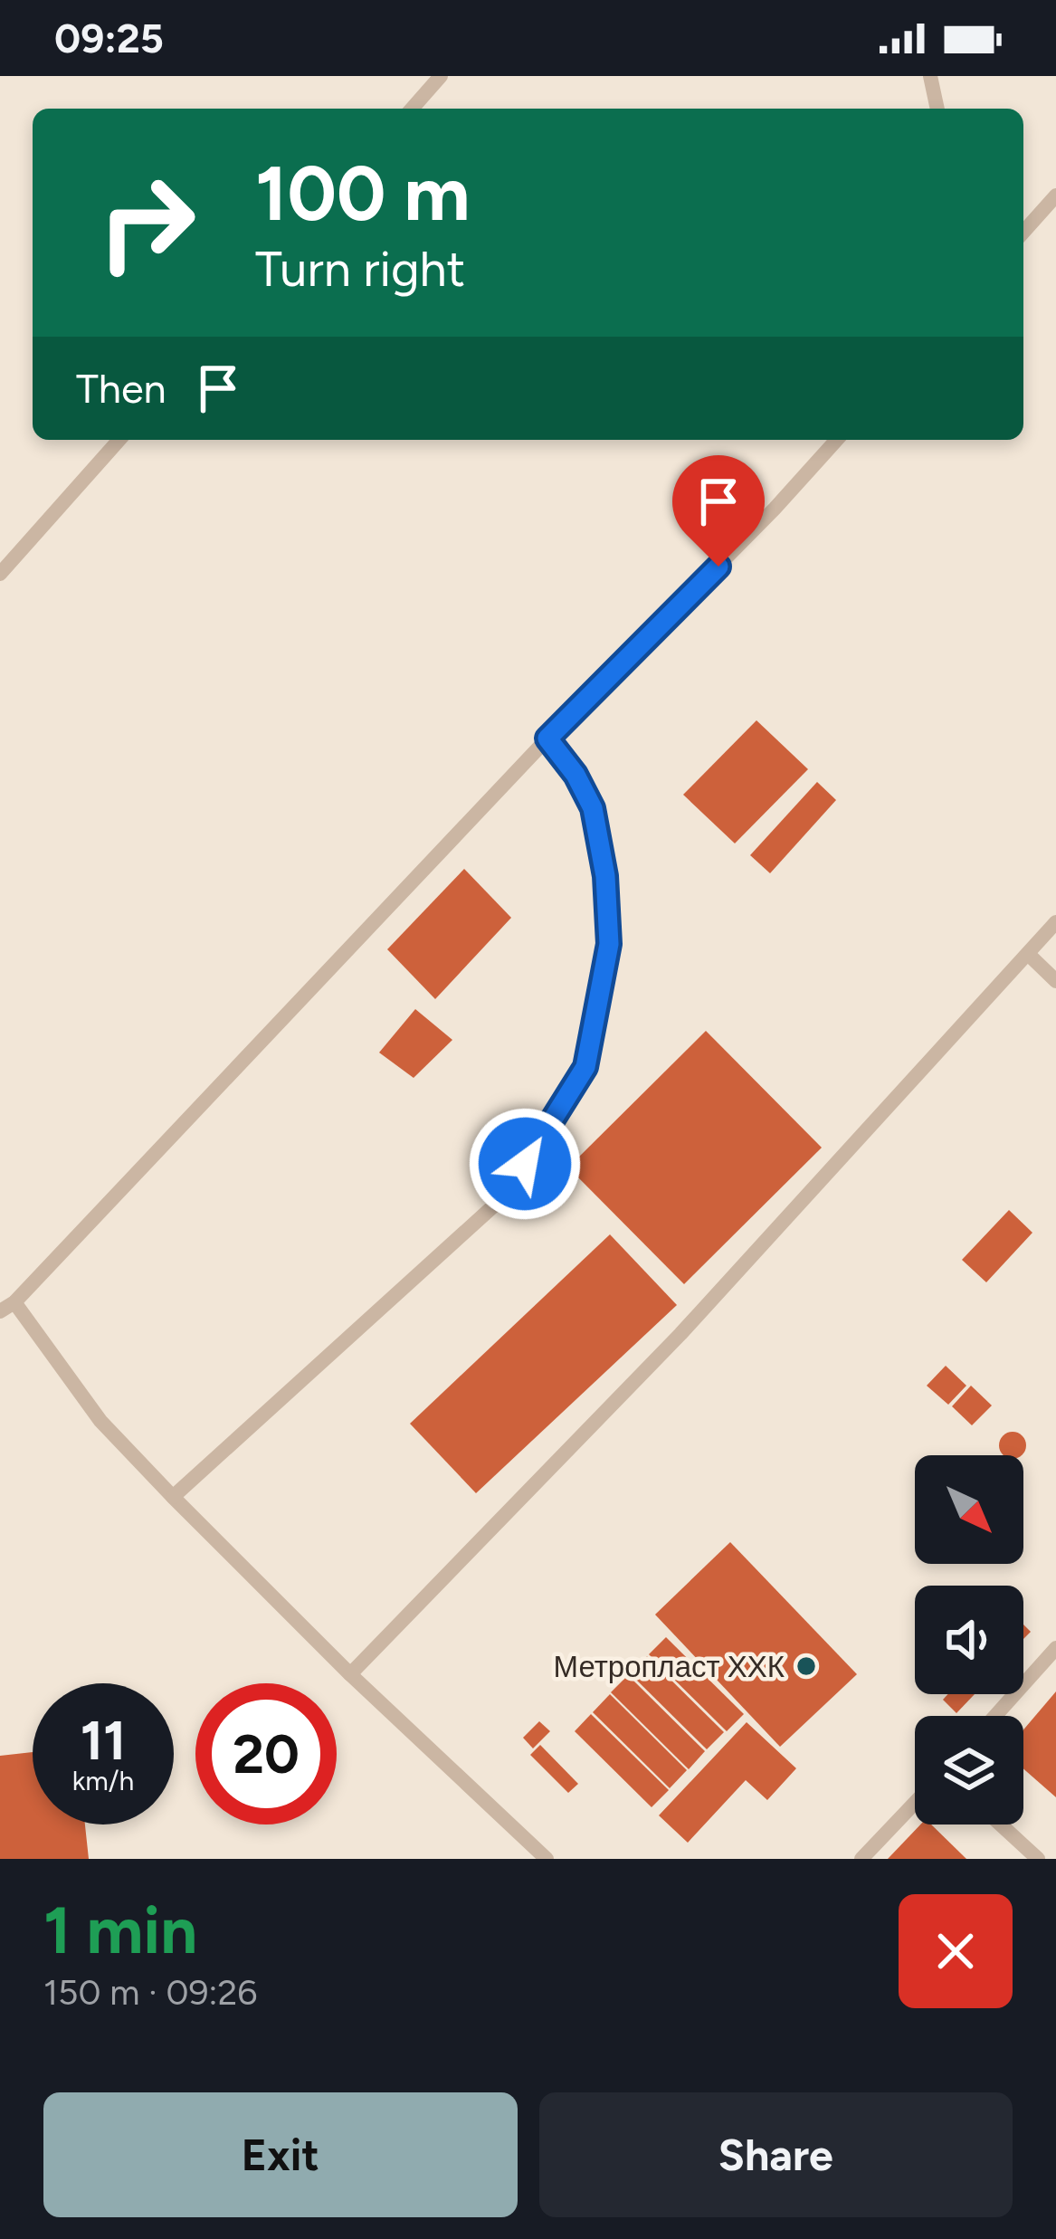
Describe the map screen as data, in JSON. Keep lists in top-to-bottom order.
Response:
{
  "places": ["Метропласт ХХК"],
  "north": "bottom right",
  "page": {
    "status": "09:25",
    "turn": ["100 m", "Turn right"],
    "then": "Then",
    "speed": "11 km/h",
    "limit": "20",
    "heading": ["1 min", "150 m · 09:26"],
    "buttons": ["Exit", "Share"]
  }
}
